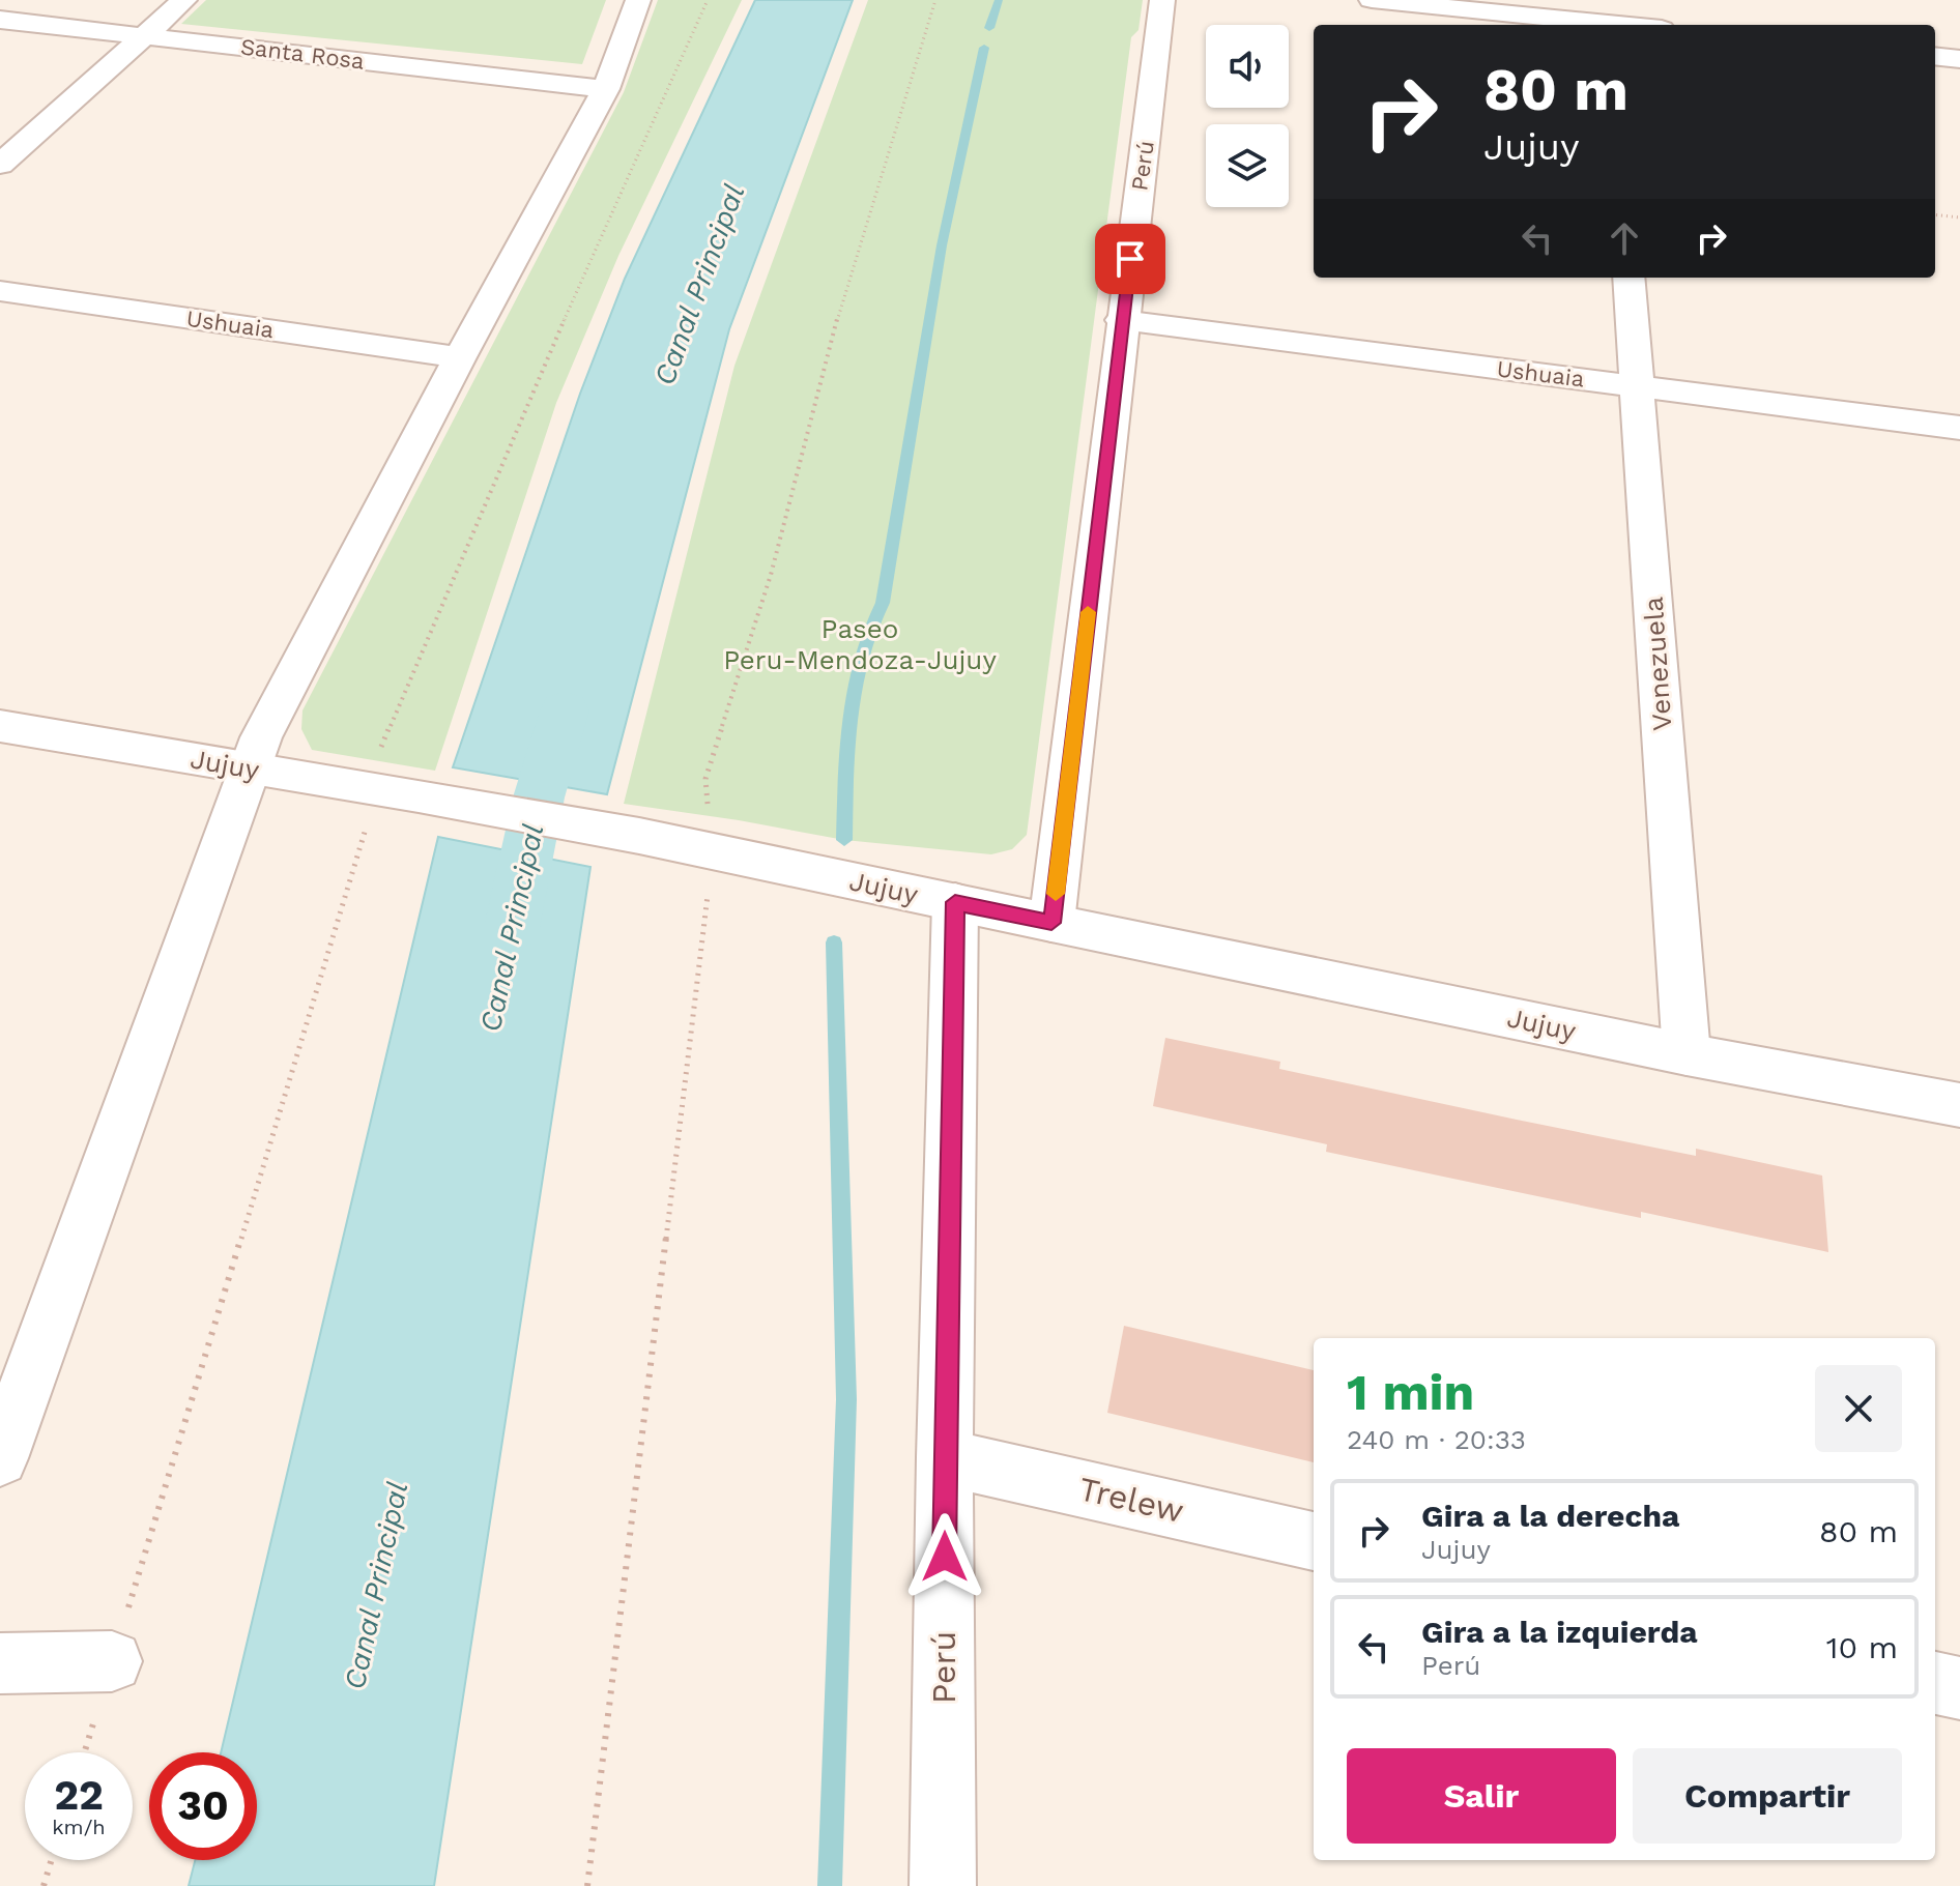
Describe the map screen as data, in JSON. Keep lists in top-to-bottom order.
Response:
{
  "streets": {
    "street": [
      "Santa Rosa",
      "Perú",
      "Ushuaia",
      "Venezuela",
      "Jujuy",
      "Trelew"
    ]
  },
  "crossings": [
    ["Perú", "Ushuaia"],
    ["Perú", "Jujuy"],
    ["Perú", "Trelew"],
    ["Ushuaia", "Venezuela"],
    ["Venezuela", "Jujuy"]
  ],
  "water": ["Canal Principal"],
  "parks": ["Paseo Peru-Mendoza-Jujuy"],
  "page": {
    "turn": ["80 m", "Jujuy"],
    "heading": ["1 min", "240 m · 20:33"],
    "list": [
      {
        "name": "Gira a la derecha",
        "note": "Jujuy",
        "value": "80 m"
      },
      {
        "name": "Gira a la izquierda",
        "note": "Perú",
        "value": "10 m"
      }
    ],
    "buttons": ["Salir", "Compartir"],
    "speed": "22 km/h",
    "limit": "30"
  }
}
